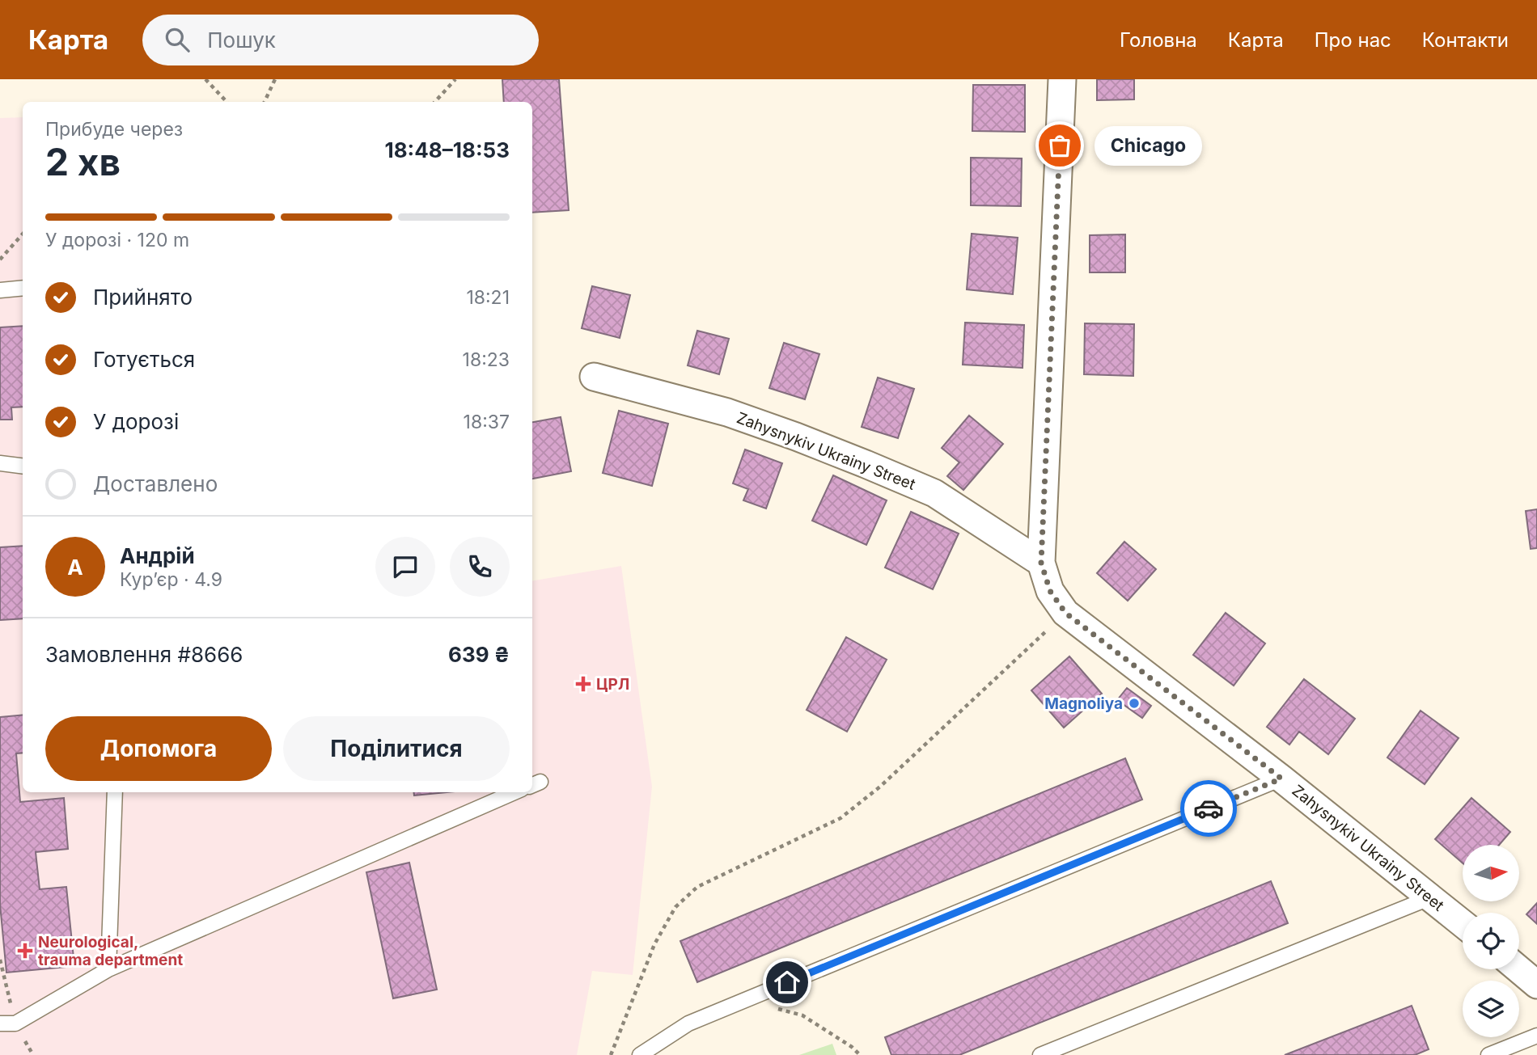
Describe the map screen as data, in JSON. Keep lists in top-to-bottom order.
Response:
{
  "streets": {
    "street": ["Zahysnykiv Ukrainy Street"]
  },
  "places": {
    "other": ["Chicago", "Magnoliya"],
    "health": ["ЦРЛ", "Neurological, trauma department"]
  },
  "north": "right",
  "page": {
    "header": "Карта",
    "search": "Пошук",
    "nav": [
      "Головна",
      "Карта",
      "Про нас",
      "Контакти"
    ],
    "heading": ["2 хв", "Прибуде через", "18:48–18:53"],
    "panel": [
      "Андрій",
      "Кур’єр · 4.9",
      "Замовлення #8666",
      "639 ₴"
    ],
    "bubble": "Chicago",
    "bar": "У дорозі · 120 m",
    "list": [
      ["Прийнято", "18:21"],
      ["Готується", "18:23"],
      ["У дорозі", "18:37"],
      "Доставлено"
    ],
    "round": "А",
    "buttons": ["Допомога", "Поділитися"]
  }
}
